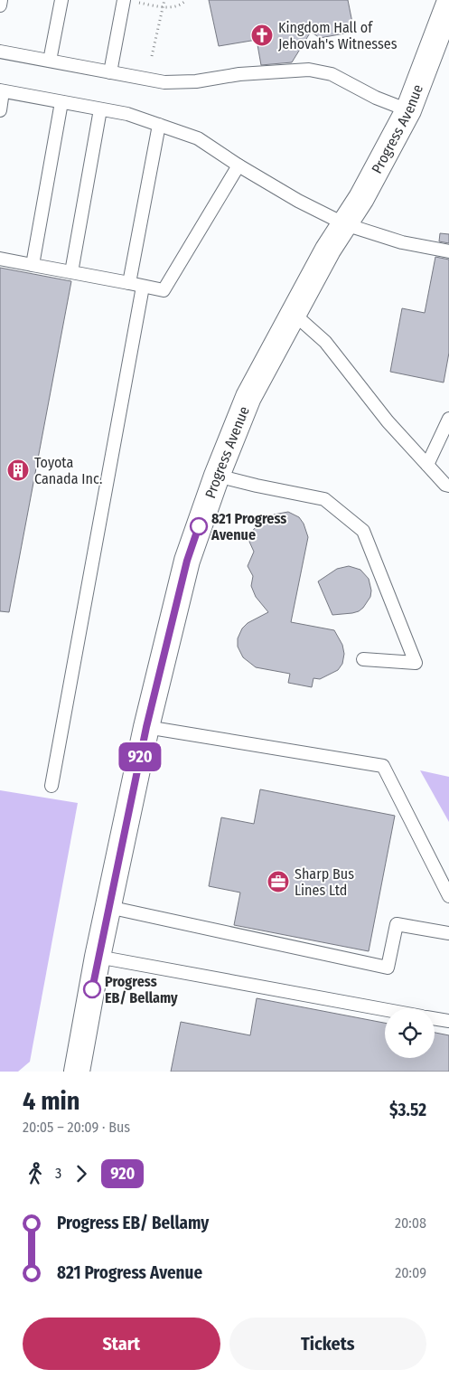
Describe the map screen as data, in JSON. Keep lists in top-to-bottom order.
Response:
{
  "streets": {
    "main road": ["Progress Avenue"]
  },
  "places": {
    "church": ["Kingdom Hall of Jehovah's Witnesses"],
    "building": ["Toyota Canada Inc."],
    "other": ["821 Progress Avenue", "Progress EB/ Bellamy"],
    "office": ["Sharp Bus Lines Ltd"]
  },
  "lines": ["bus line 920"],
  "page": {
    "on_map": "920",
    "heading": ["4 min", "20:05 – 20:09 · Bus", "$3.52"],
    "legs": ["3", "920"],
    "list": [
      {
        "name": "Progress EB/ Bellamy",
        "value": "20:08"
      },
      {
        "name": "821 Progress Avenue",
        "value": "20:09"
      }
    ],
    "buttons": ["Start", "Tickets"]
  }
}
